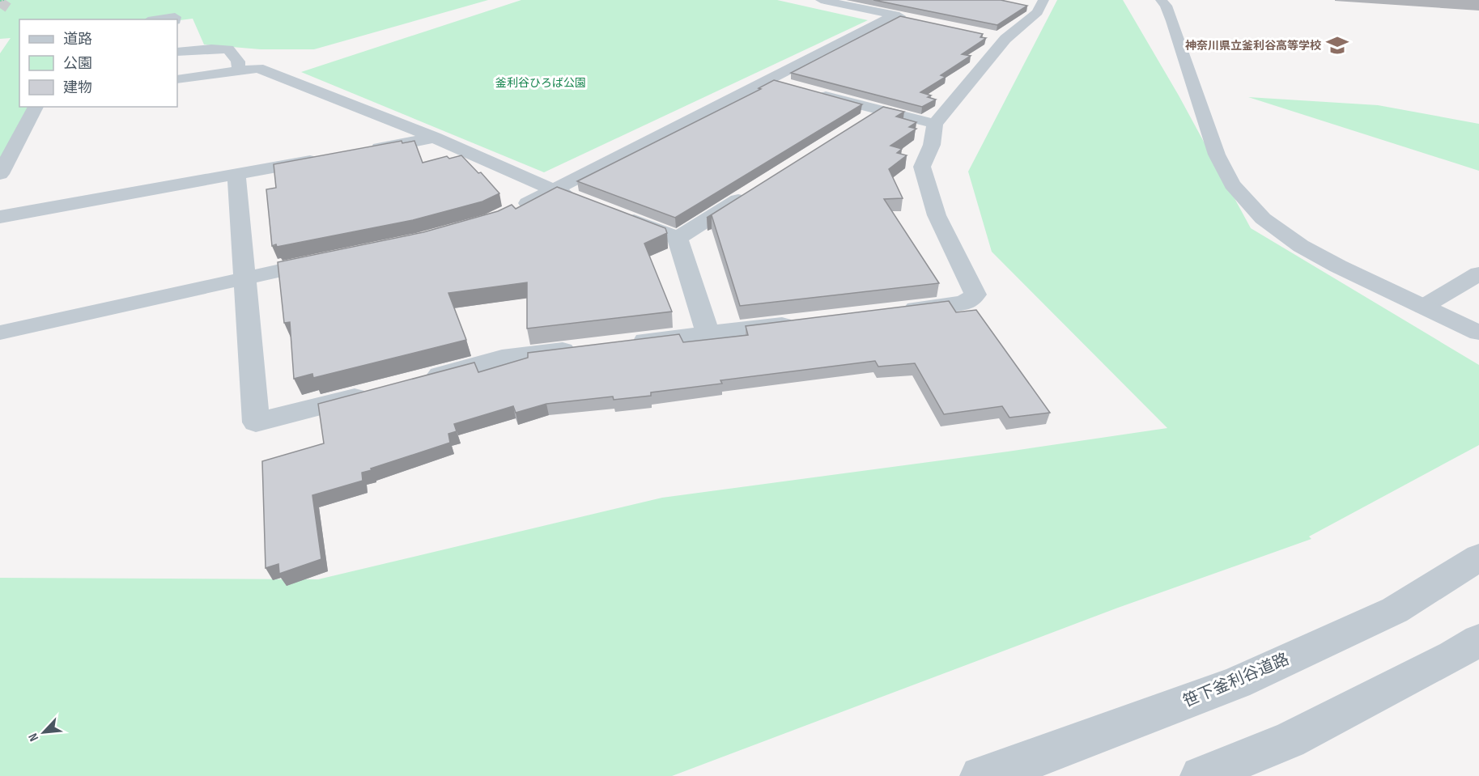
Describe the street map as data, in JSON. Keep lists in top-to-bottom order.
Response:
{
  "streets": {
    "street": ["笹下釜利谷道路"]
  },
  "parks": ["釜利谷ひろば公園"],
  "places": {
    "school or university": ["神奈川県立釜利谷高等学校"]
  },
  "legend": ["道路", "公園", "建物"],
  "north": "bottom left"
}
